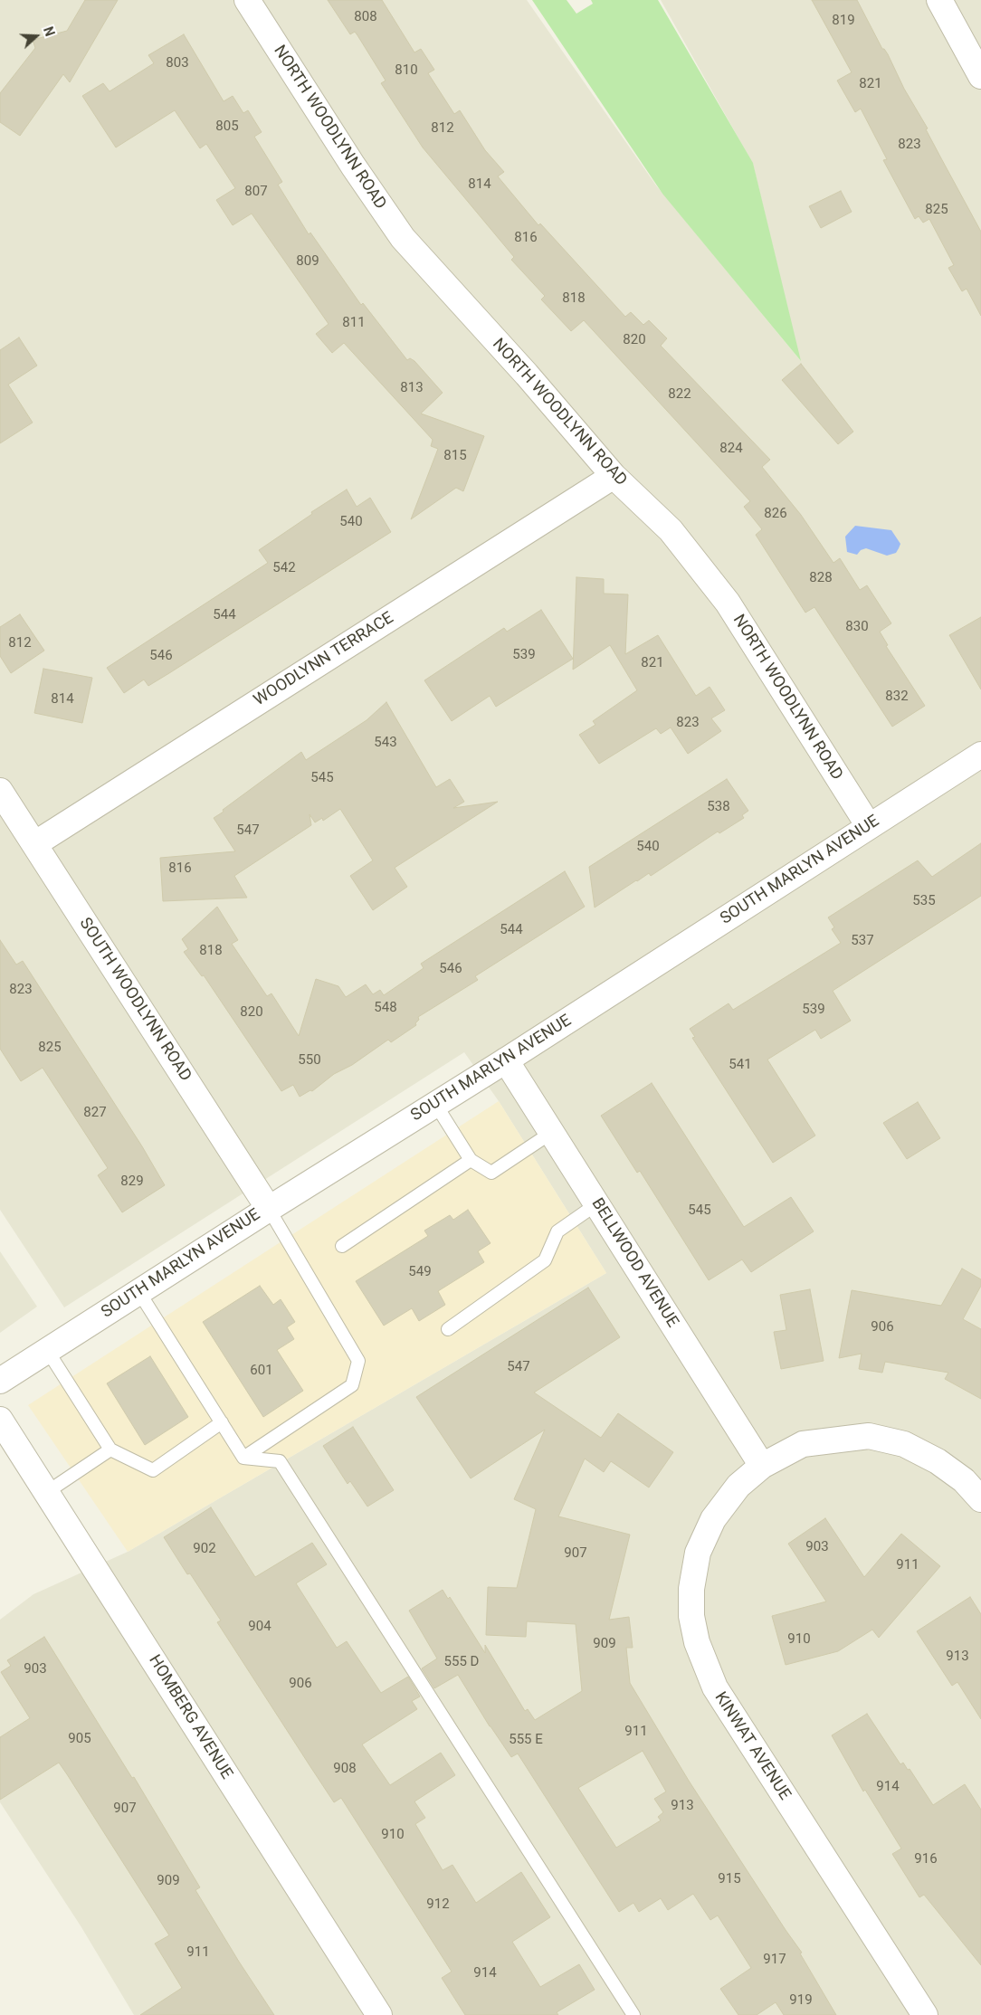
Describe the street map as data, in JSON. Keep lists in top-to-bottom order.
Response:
{
  "streets": {
    "street": [
      "NORTH WOODLYNN ROAD",
      "WOODLYNN TERRACE",
      "SOUTH MARLYN AVENUE",
      "SOUTH WOODLYNN ROAD",
      "BELLWOOD AVENUE",
      "HOMBERG AVENUE",
      "KINWAT AVENUE"
    ]
  },
  "crossings": [
    ["NORTH WOODLYNN ROAD", "WOODLYNN TERRACE"],
    ["NORTH WOODLYNN ROAD", "SOUTH MARLYN AVENUE"],
    ["WOODLYNN TERRACE", "SOUTH WOODLYNN ROAD"],
    ["SOUTH MARLYN AVENUE", "SOUTH WOODLYNN ROAD"],
    ["SOUTH MARLYN AVENUE", "BELLWOOD AVENUE"],
    ["BELLWOOD AVENUE", "KINWAT AVENUE"]
  ],
  "house_numbers": [
    "808",
    "819",
    "803",
    "810",
    "821",
    "805",
    "812",
    "823",
    "814",
    "807",
    "825",
    "816",
    "809",
    "818",
    "811",
    "820",
    "813",
    "822",
    "824",
    "815",
    "826",
    "540",
    "542",
    "828",
    "544",
    "830",
    "812",
    "539",
    "546",
    "821",
    "832",
    "814",
    "823",
    "543",
    "545",
    "538",
    "547",
    "540",
    "816",
    "535",
    "544",
    "537",
    "818",
    "546",
    "823",
    "548",
    "539",
    "820",
    "825",
    "550",
    "541",
    "827",
    "829",
    "545",
    "549",
    "906",
    "547",
    "601",
    "903",
    "902",
    "907",
    "911",
    "904",
    "910",
    "909",
    "913",
    "555 D",
    "903",
    "906",
    "911",
    "905",
    "555 E",
    "908",
    "914",
    "913",
    "907",
    "910",
    "916",
    "915",
    "909",
    "912",
    "911",
    "917",
    "914",
    "919"
  ],
  "north": "right"
}
